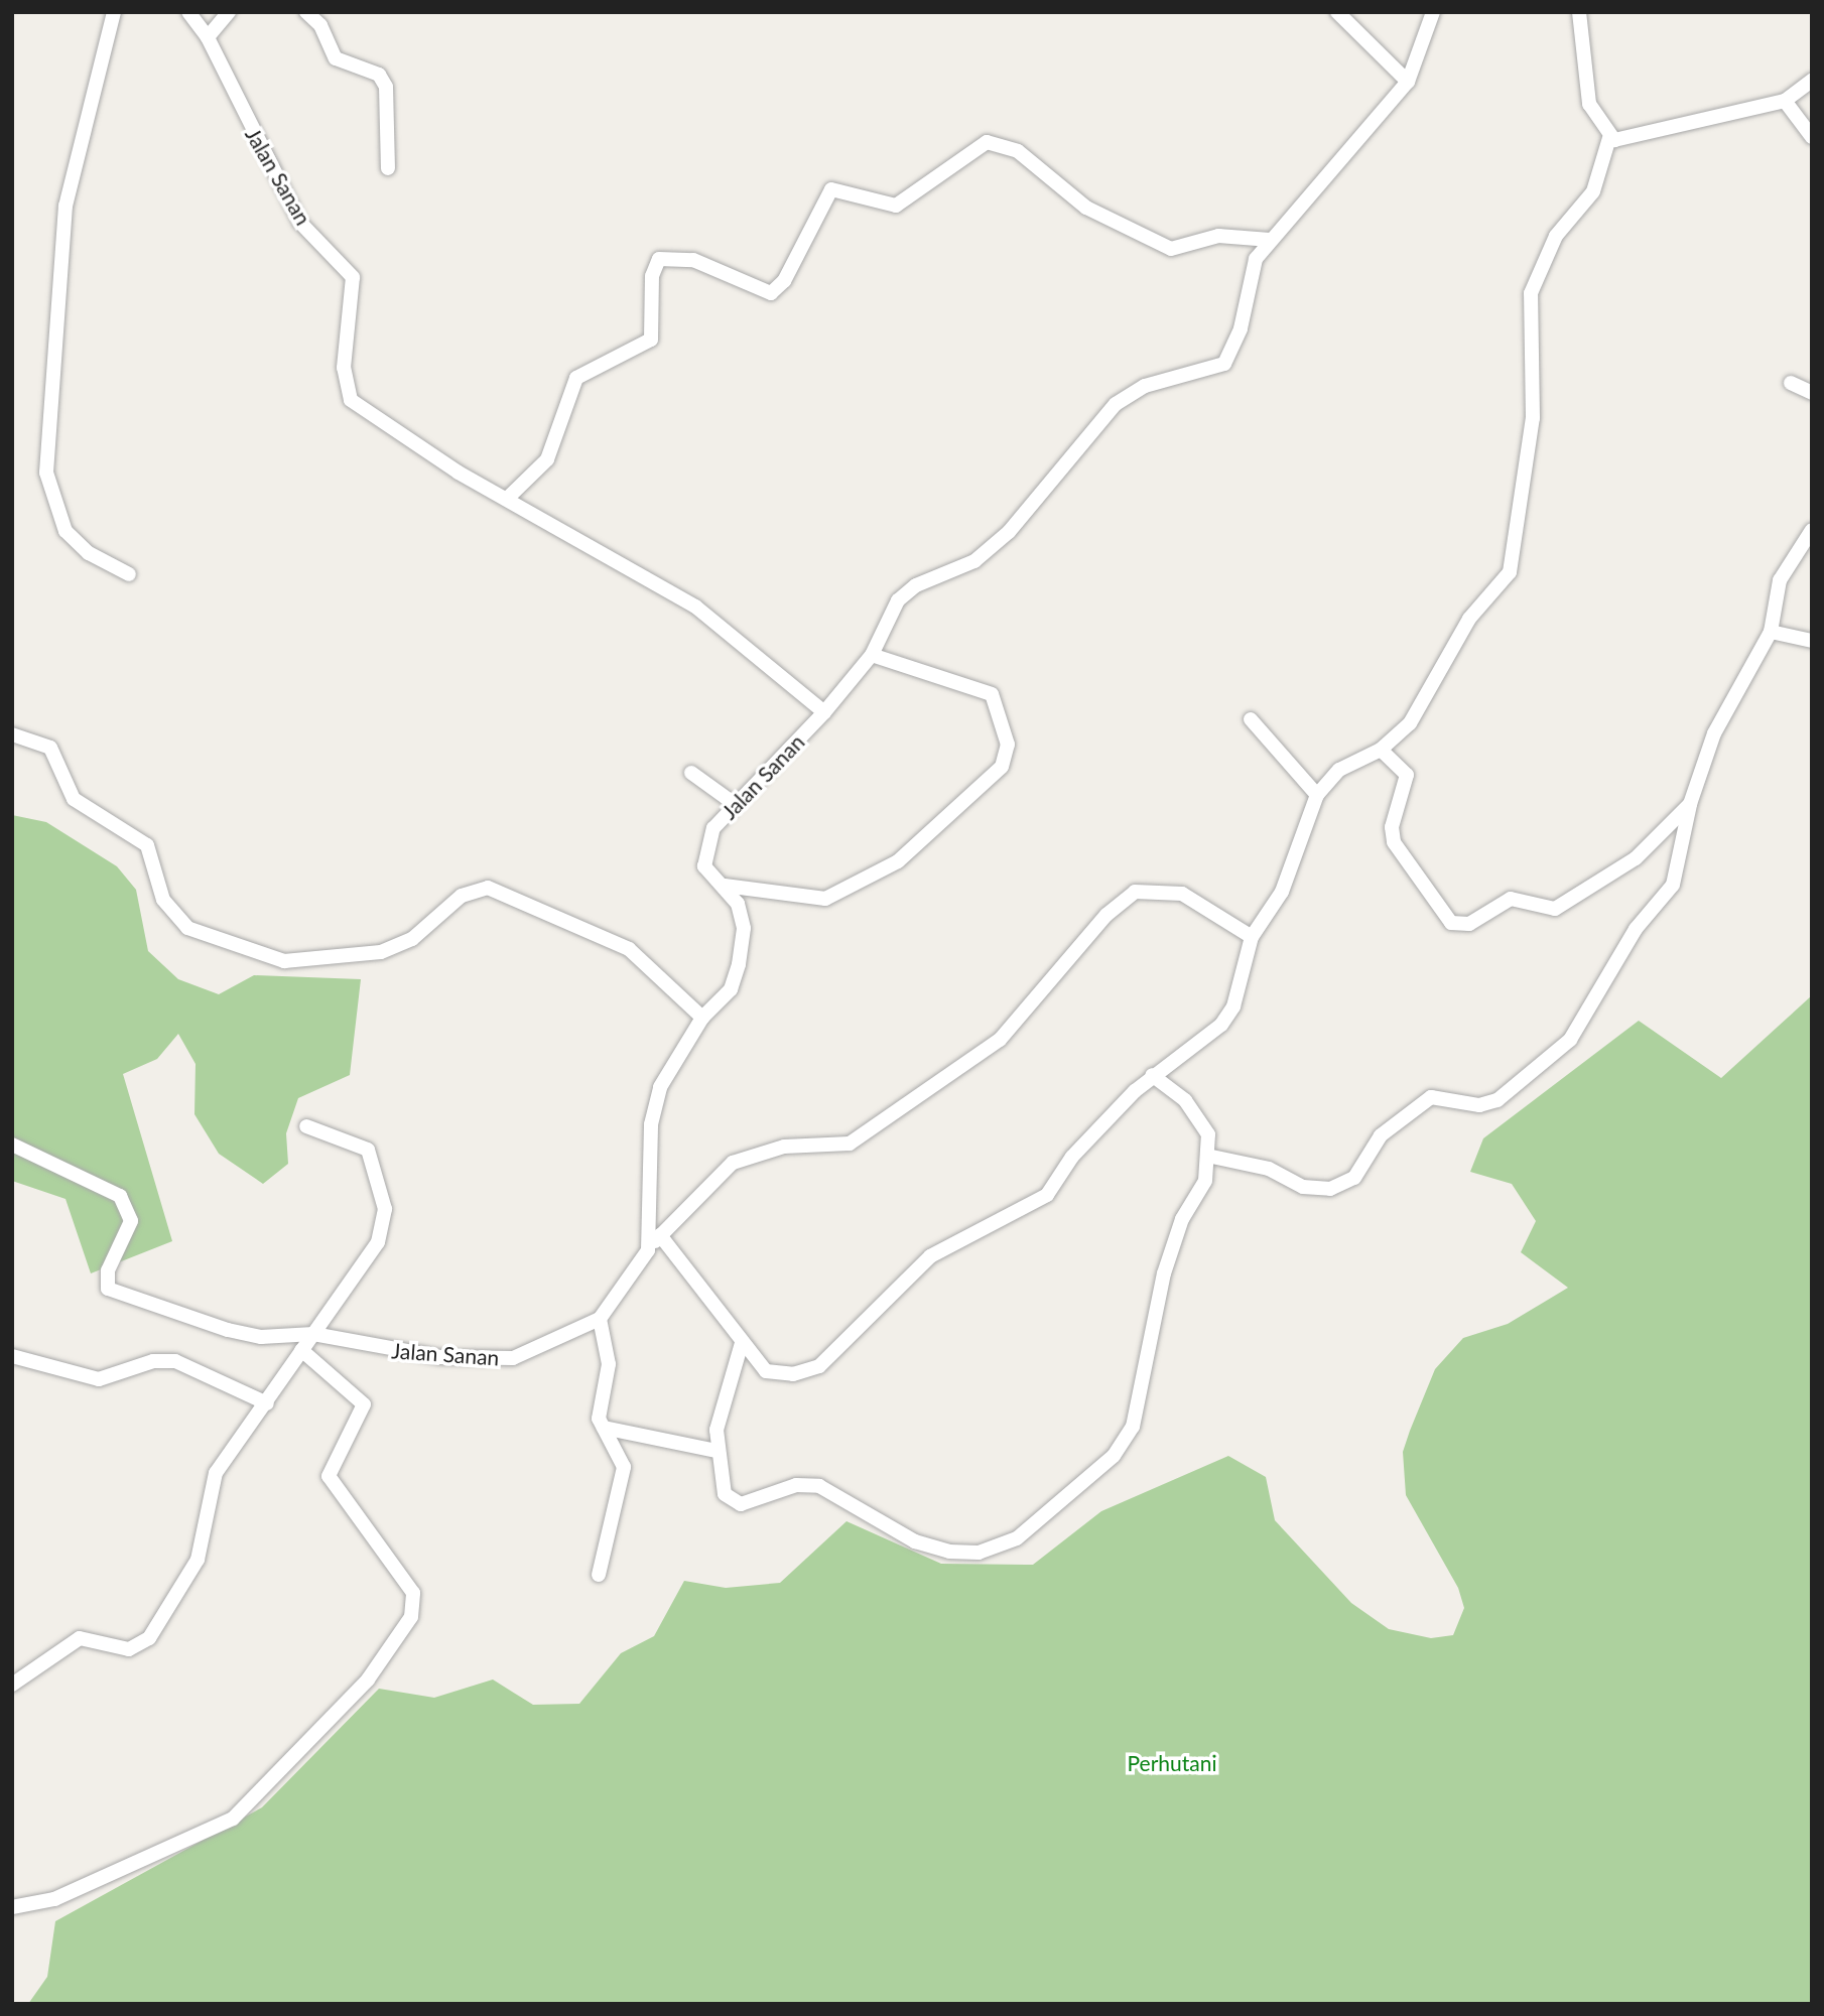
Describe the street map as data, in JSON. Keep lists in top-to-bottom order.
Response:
{
  "streets": {
    "street": ["Jalan Sanan"]
  },
  "parks": ["Perhutani"]
}
